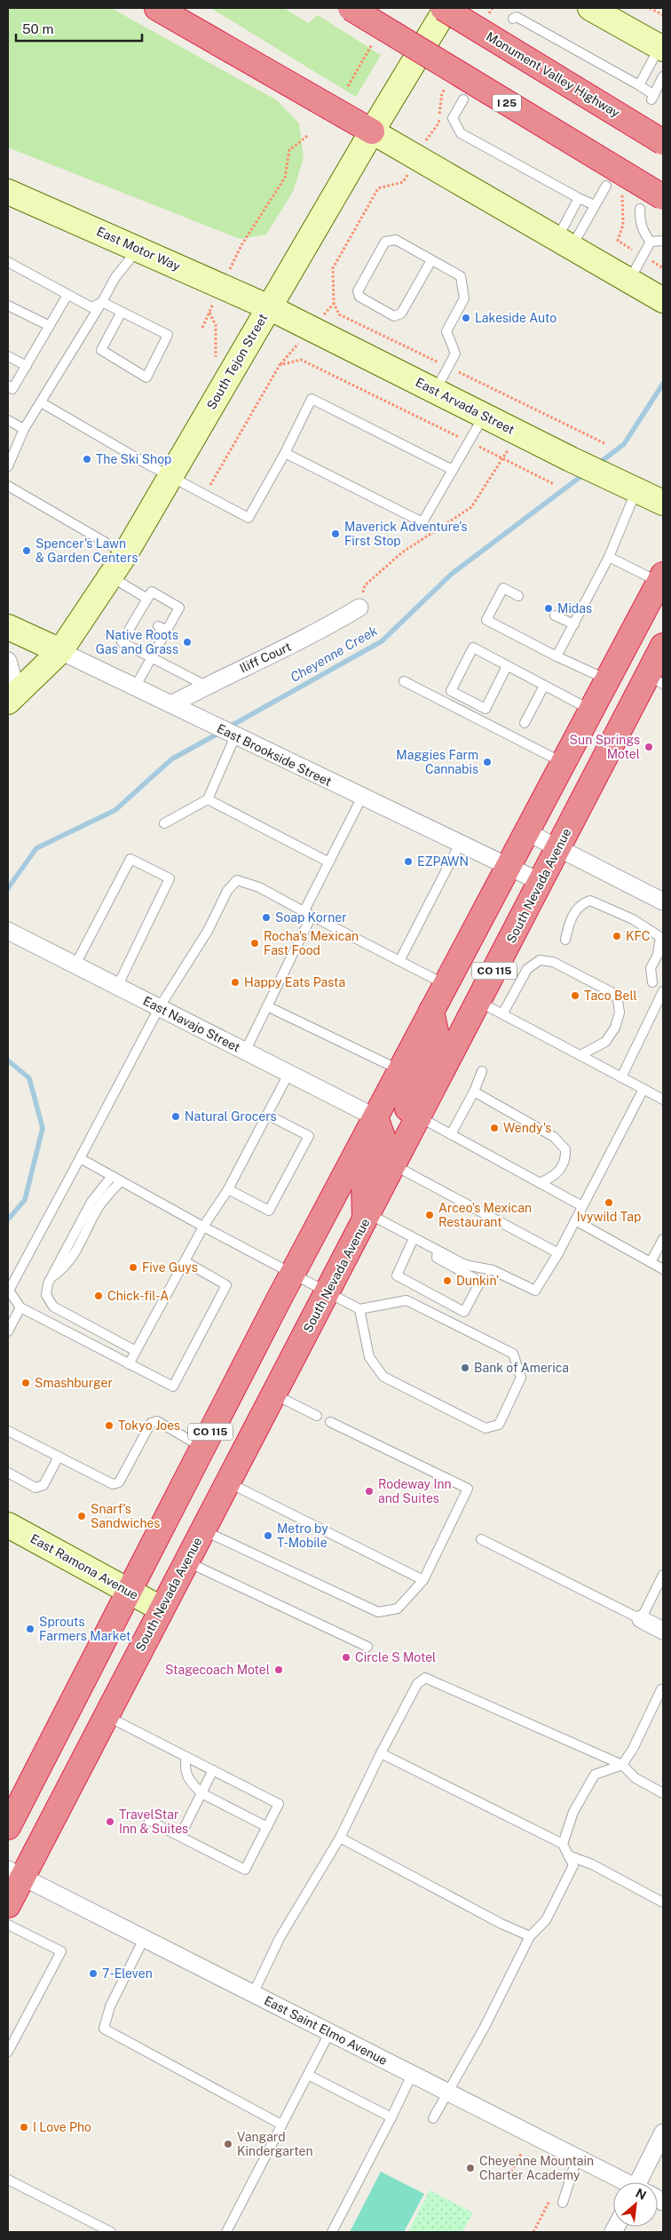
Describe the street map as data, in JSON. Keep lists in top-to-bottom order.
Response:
{
  "streets": {
    "highway": [
      "Monument Valley Highway",
      "I 25",
      "South Nevada Avenue",
      "CO 115"
    ],
    "main road": [
      "East Motor Way",
      "South Tejon Street",
      "East Arvada Street",
      "East Brookside Street",
      "East Ramona Avenue"
    ],
    "street": ["Iliff Court", "East Navajo Street", "East Saint Elmo Avenue"]
  },
  "crossings": [
    ["East Motor Way", "South Tejon Street"],
    ["East Motor Way", "East Arvada Street"],
    ["South Tejon Street", "East Arvada Street"],
    ["South Tejon Street", "East Brookside Street"],
    ["Iliff Court", "East Brookside Street"],
    ["East Brookside Street", "South Nevada Avenue"],
    ["East Brookside Street", "CO 115"],
    ["South Nevada Avenue", "East Ramona Avenue"],
    ["South Nevada Avenue", "East Saint Elmo Avenue"],
    ["CO 115", "East Navajo Street"],
    ["CO 115", "East Ramona Avenue"]
  ],
  "water": ["Cheyenne Creek"],
  "places": [
    "Lakeside Auto",
    "The Ski Shop",
    "Maverick Adventure's First Stop",
    "Spencer’s Lawn & Garden Centers",
    "Midas",
    "Native Roots Gas and Grass",
    "Sun Springs Motel",
    "Maggies Farm Cannabis",
    "EZPAWN",
    "Soap Korner",
    "KFC",
    "Rocha's Mexican Fast Food",
    "Happy Eats Pasta",
    "Taco Bell",
    "Natural Grocers",
    "Wendy's",
    "Ivywild Tap",
    "Arceo's Mexican Restaurant",
    "Five Guys",
    "Dunkin'",
    "Chick-fil-A",
    "Bank of America",
    "Smashburger",
    "Tokyo Joes",
    "Rodeway Inn and Suites",
    "Snarf's Sandwiches",
    "Metro by T-Mobile",
    "Sprouts Farmers Market",
    "Circle S Motel",
    "Stagecoach Motel",
    "TravelStar Inn & Suites",
    "7-Eleven",
    "I Love Pho",
    "Vangard Kindergarten",
    "Cheyenne Mountain Charter Academy"
  ],
  "scale_bar": "50 m",
  "north": "top right"
}
